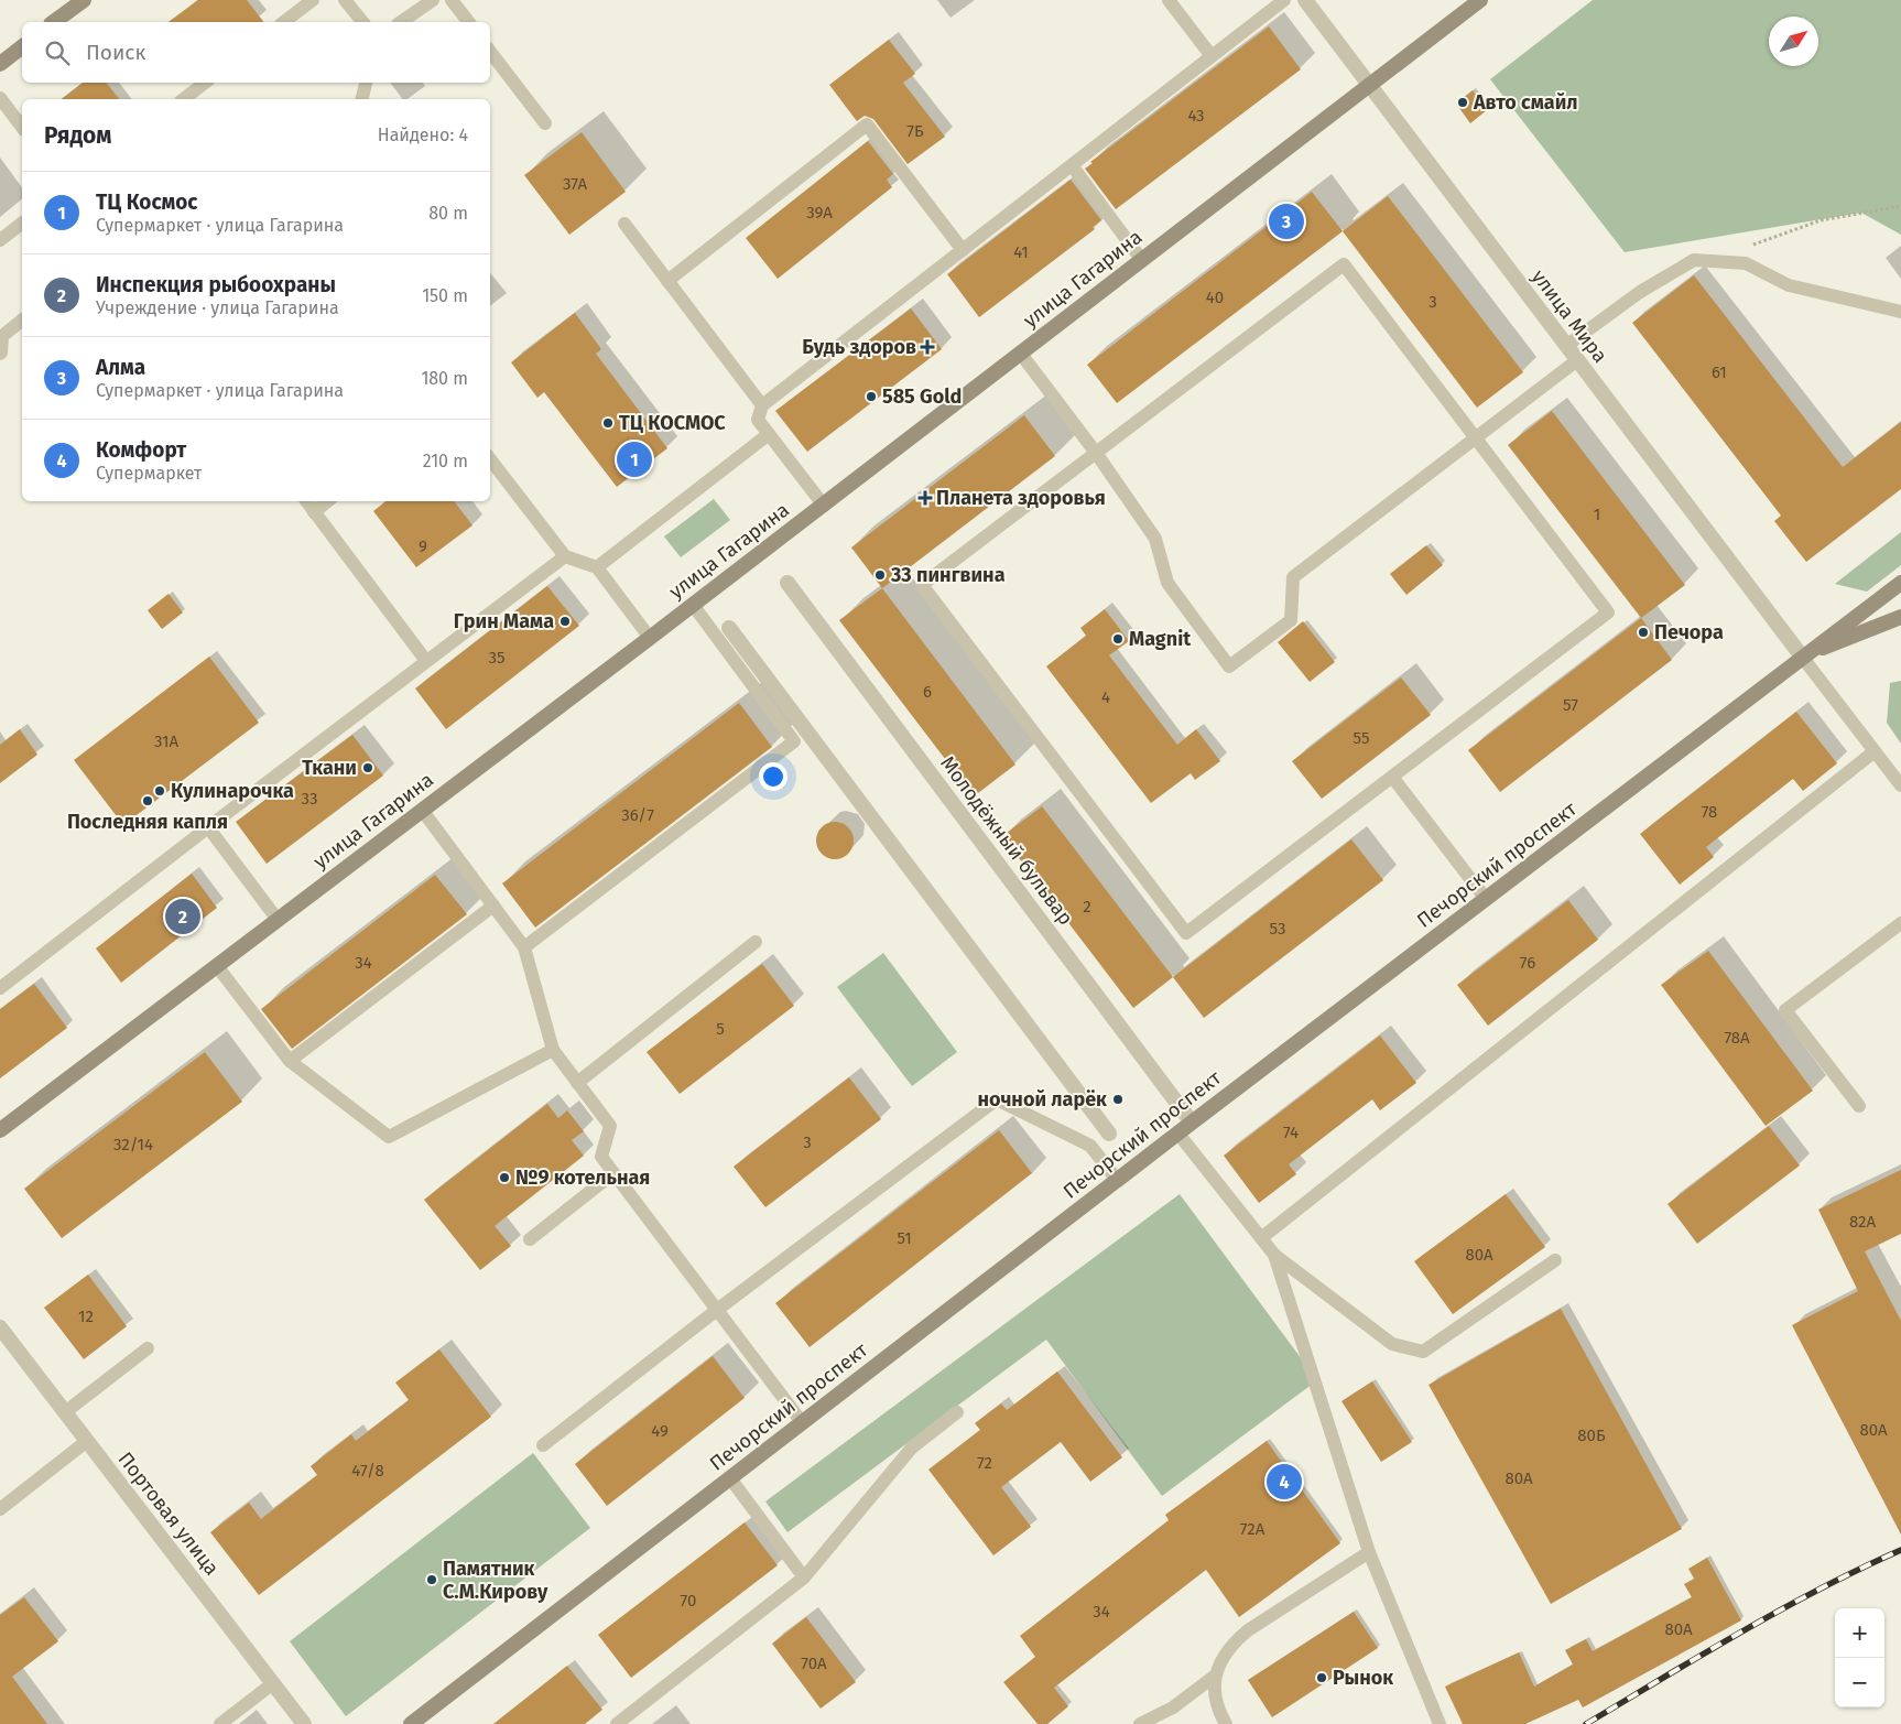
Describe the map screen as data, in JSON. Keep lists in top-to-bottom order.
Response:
{
  "streets": {
    "main road": ["улица Гагарина", "Печорский проспект"],
    "street": ["улица Мира", "Молодёжный бульвар", "Портовая улица"]
  },
  "crossings": [
    ["улица Гагарина", "улица Мира"],
    ["улица Мира", "Печорский проспект"],
    ["Молодёжный бульвар", "Печорский проспект"]
  ],
  "places": {
    "other": [
      "Авто смайл",
      "585 Gold",
      "ТЦ КОСМОС",
      "33 пингвина",
      "Грин Мама",
      "Печора",
      "Magnit",
      "Ткани",
      "Кулинарочка",
      "Последняя капля",
      "ночной ларёк",
      "№9 котельная",
      "Памятник С.М.Кирову",
      "Рынок"
    ],
    "health": ["Будь здоров", "Планета здоровья"]
  },
  "house_numbers": [
    "43",
    "7Б",
    "37А",
    "39А",
    "41",
    "40",
    "3",
    "61",
    "1",
    "9",
    "35",
    "6",
    "4",
    "57",
    "55",
    "31А",
    "33",
    "78",
    "36/7",
    "2",
    "53",
    "34",
    "76",
    "5",
    "78А",
    "74",
    "3",
    "32/14",
    "82А",
    "51",
    "80А",
    "12",
    "80А",
    "49",
    "80Б",
    "72",
    "47/8",
    "80А",
    "72А",
    "70",
    "34",
    "80А",
    "70А"
  ],
  "north": "top right",
  "page": {
    "search": "Поиск",
    "heading": ["Рядом", "Найдено: 4"],
    "list": [
      {
        "mark": "1",
        "name": "ТЦ Космос",
        "note": "Супермаркет · улица Гагарина",
        "value": "80 m"
      },
      {
        "mark": "2",
        "name": "Инспекция рыбоохраны",
        "note": "Учреждение · улица Гагарина",
        "value": "150 m"
      },
      {
        "mark": "3",
        "name": "Алма",
        "note": "Супермаркет · улица Гагарина",
        "value": "180 m"
      },
      {
        "mark": "4",
        "name": "Комфорт",
        "note": "Супермаркет",
        "value": "210 m"
      }
    ],
    "pins": [
      "3",
      "1",
      "2",
      "4"
    ],
    "map_buttons": ["+", "−"]
  }
}
